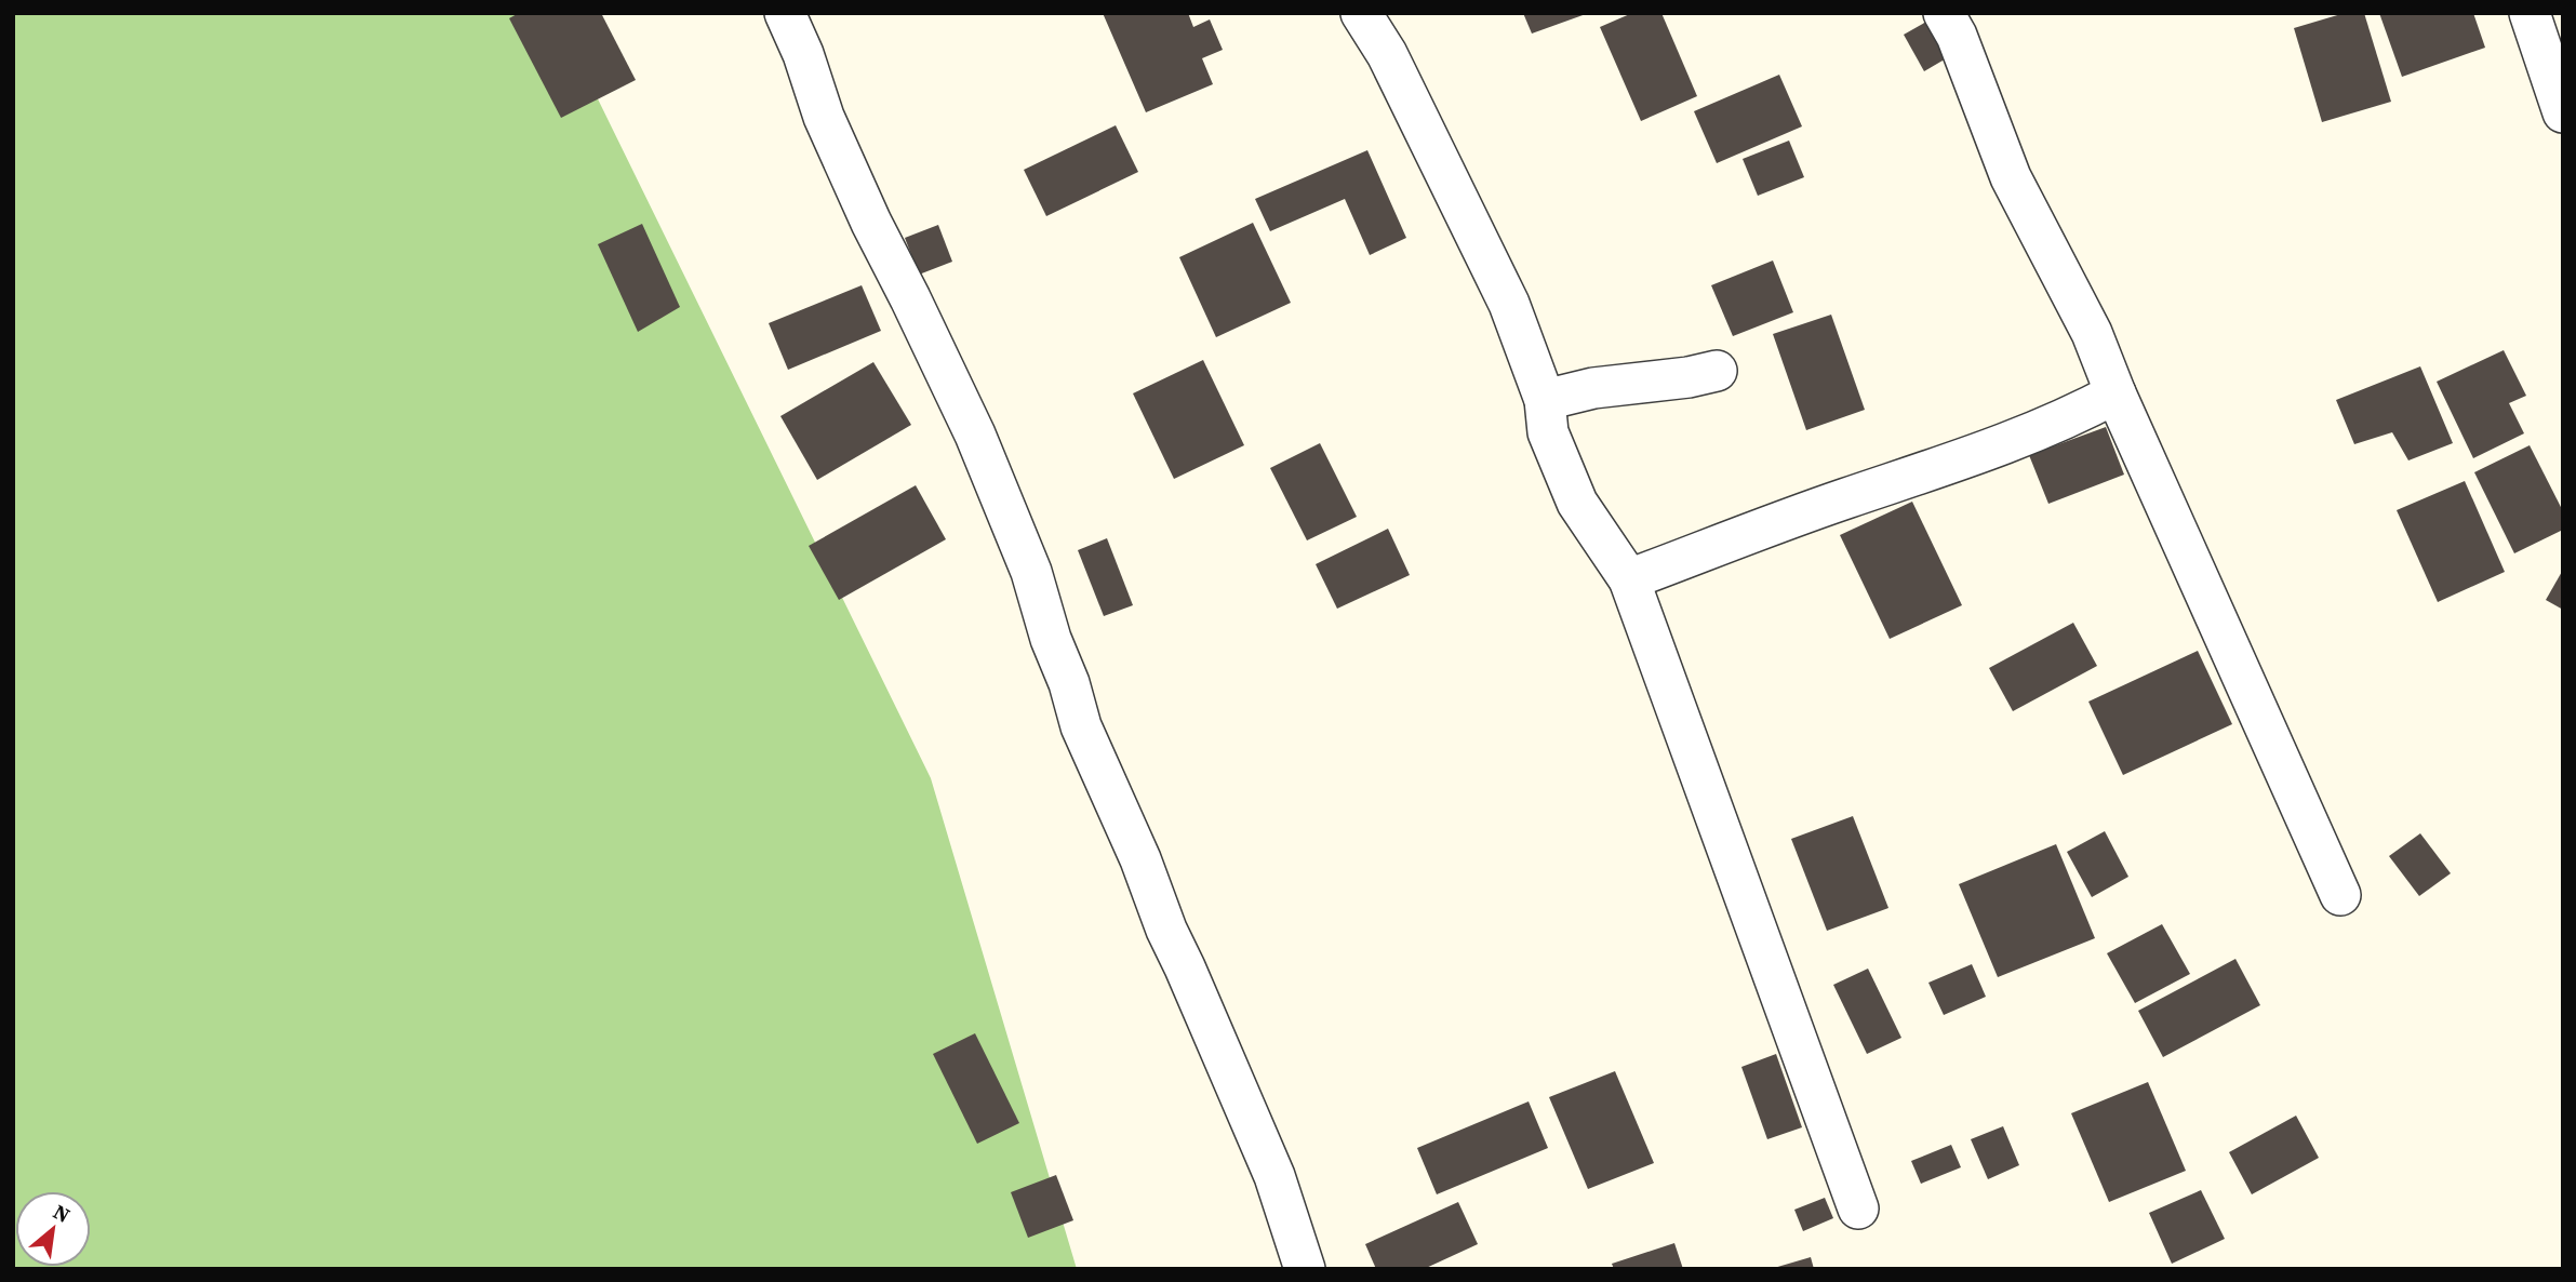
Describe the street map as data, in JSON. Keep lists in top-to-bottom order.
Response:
{
  "north": "top right"
}
